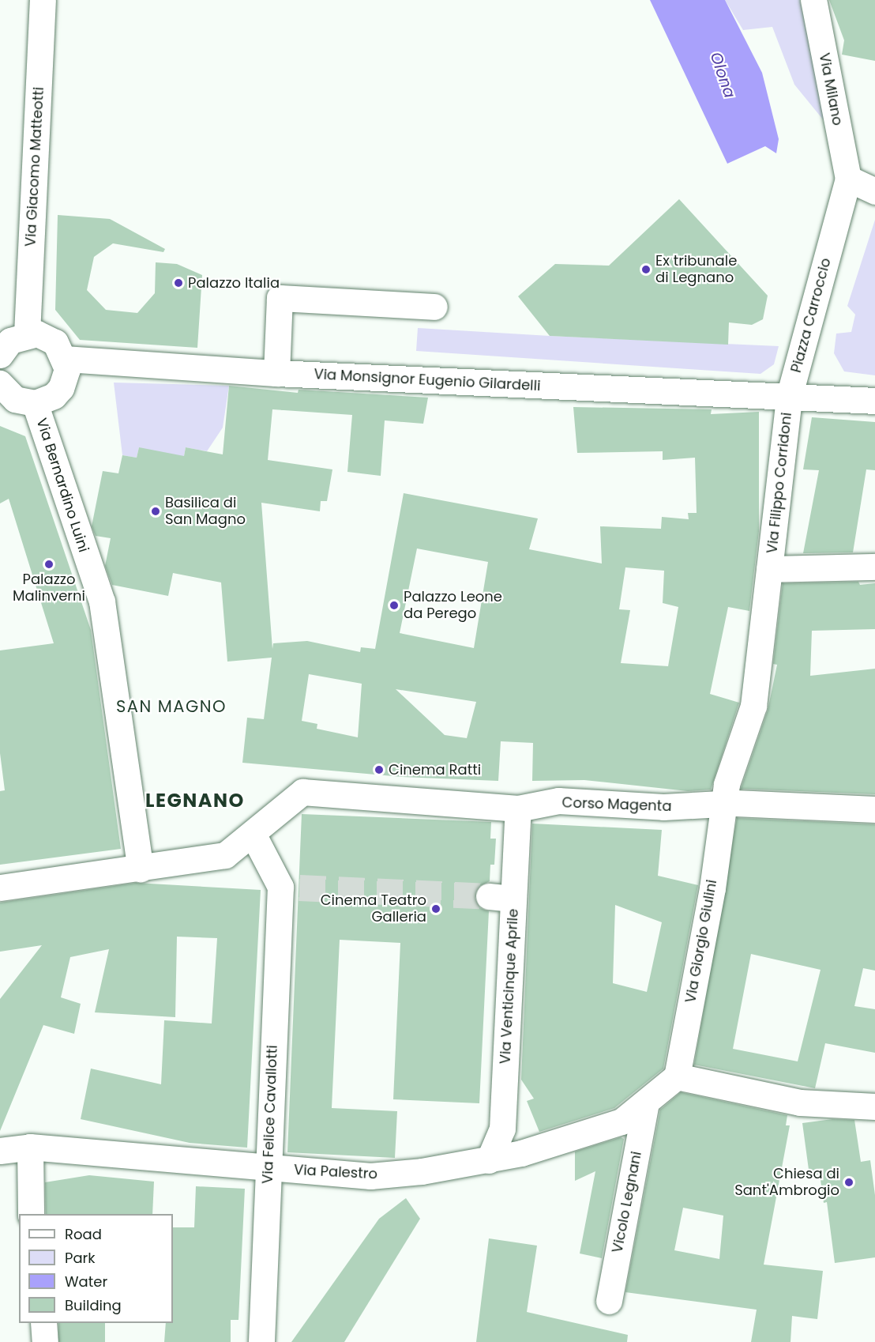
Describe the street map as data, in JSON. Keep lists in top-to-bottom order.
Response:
{
  "streets": {
    "street": [
      "Via Milano",
      "Via Giacomo Matteotti",
      "Piazza Carroccio",
      "Via Monsignor Eugenio Gilardelli",
      "Via Filippo Corridoni",
      "Via Bernardino Luini",
      "Corso Magenta",
      "Via Giorgio Giulini",
      "Via Venticinque Aprile",
      "Via Felice Cavallotti",
      "Via Palestro",
      "Vicolo Legnani"
    ]
  },
  "crossings": [
    ["Via Milano", "Piazza Carroccio"],
    ["Piazza Carroccio", "Via Monsignor Eugenio Gilardelli"],
    ["Piazza Carroccio", "Via Filippo Corridoni"],
    ["Via Monsignor Eugenio Gilardelli", "Via Filippo Corridoni"],
    ["Via Filippo Corridoni", "Corso Magenta"],
    ["Via Filippo Corridoni", "Via Giorgio Giulini"],
    ["Corso Magenta", "Via Giorgio Giulini"],
    ["Corso Magenta", "Via Venticinque Aprile"],
    ["Corso Magenta", "Via Felice Cavallotti"],
    ["Via Giorgio Giulini", "Via Palestro"],
    ["Via Venticinque Aprile", "Via Palestro"],
    ["Via Felice Cavallotti", "Via Palestro"],
    ["Via Palestro", "Vicolo Legnani"]
  ],
  "districts": ["SAN MAGNO", "LEGNANO"],
  "water": ["Olona"],
  "places": [
    "Ex tribunale di Legnano",
    "Palazzo Italia",
    "Basilica di San Magno",
    "Palazzo Malinverni",
    "Palazzo Leone da Perego",
    "Cinema Ratti",
    "Cinema Teatro Galleria",
    "Chiesa di Sant'Ambrogio"
  ],
  "legend": [
    "Road",
    "Park",
    "Water",
    "Building"
  ]
}
